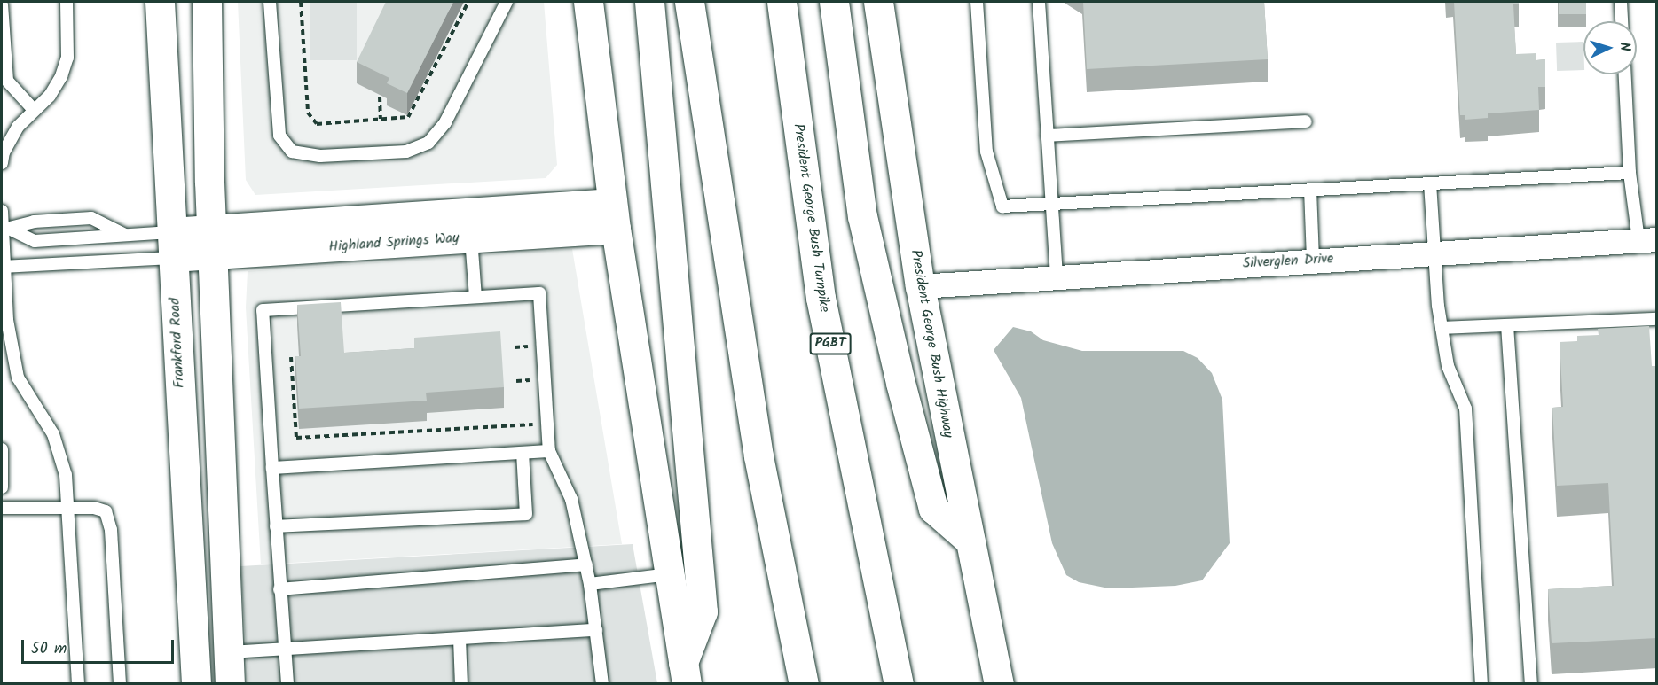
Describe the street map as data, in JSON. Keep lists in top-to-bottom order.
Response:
{
  "streets": {
    "main road": [
      "President George Bush Turnpike",
      "Highland Springs Way",
      "Frankford Road",
      "PGBT",
      "President George Bush Highway"
    ],
    "street": ["Silverglen Drive"]
  },
  "crossings": [
    ["Highland Springs Way", "Frankford Road"],
    ["Silverglen Drive", "President George Bush Highway"]
  ],
  "scale_bar": "50 m",
  "north": "right"
}
